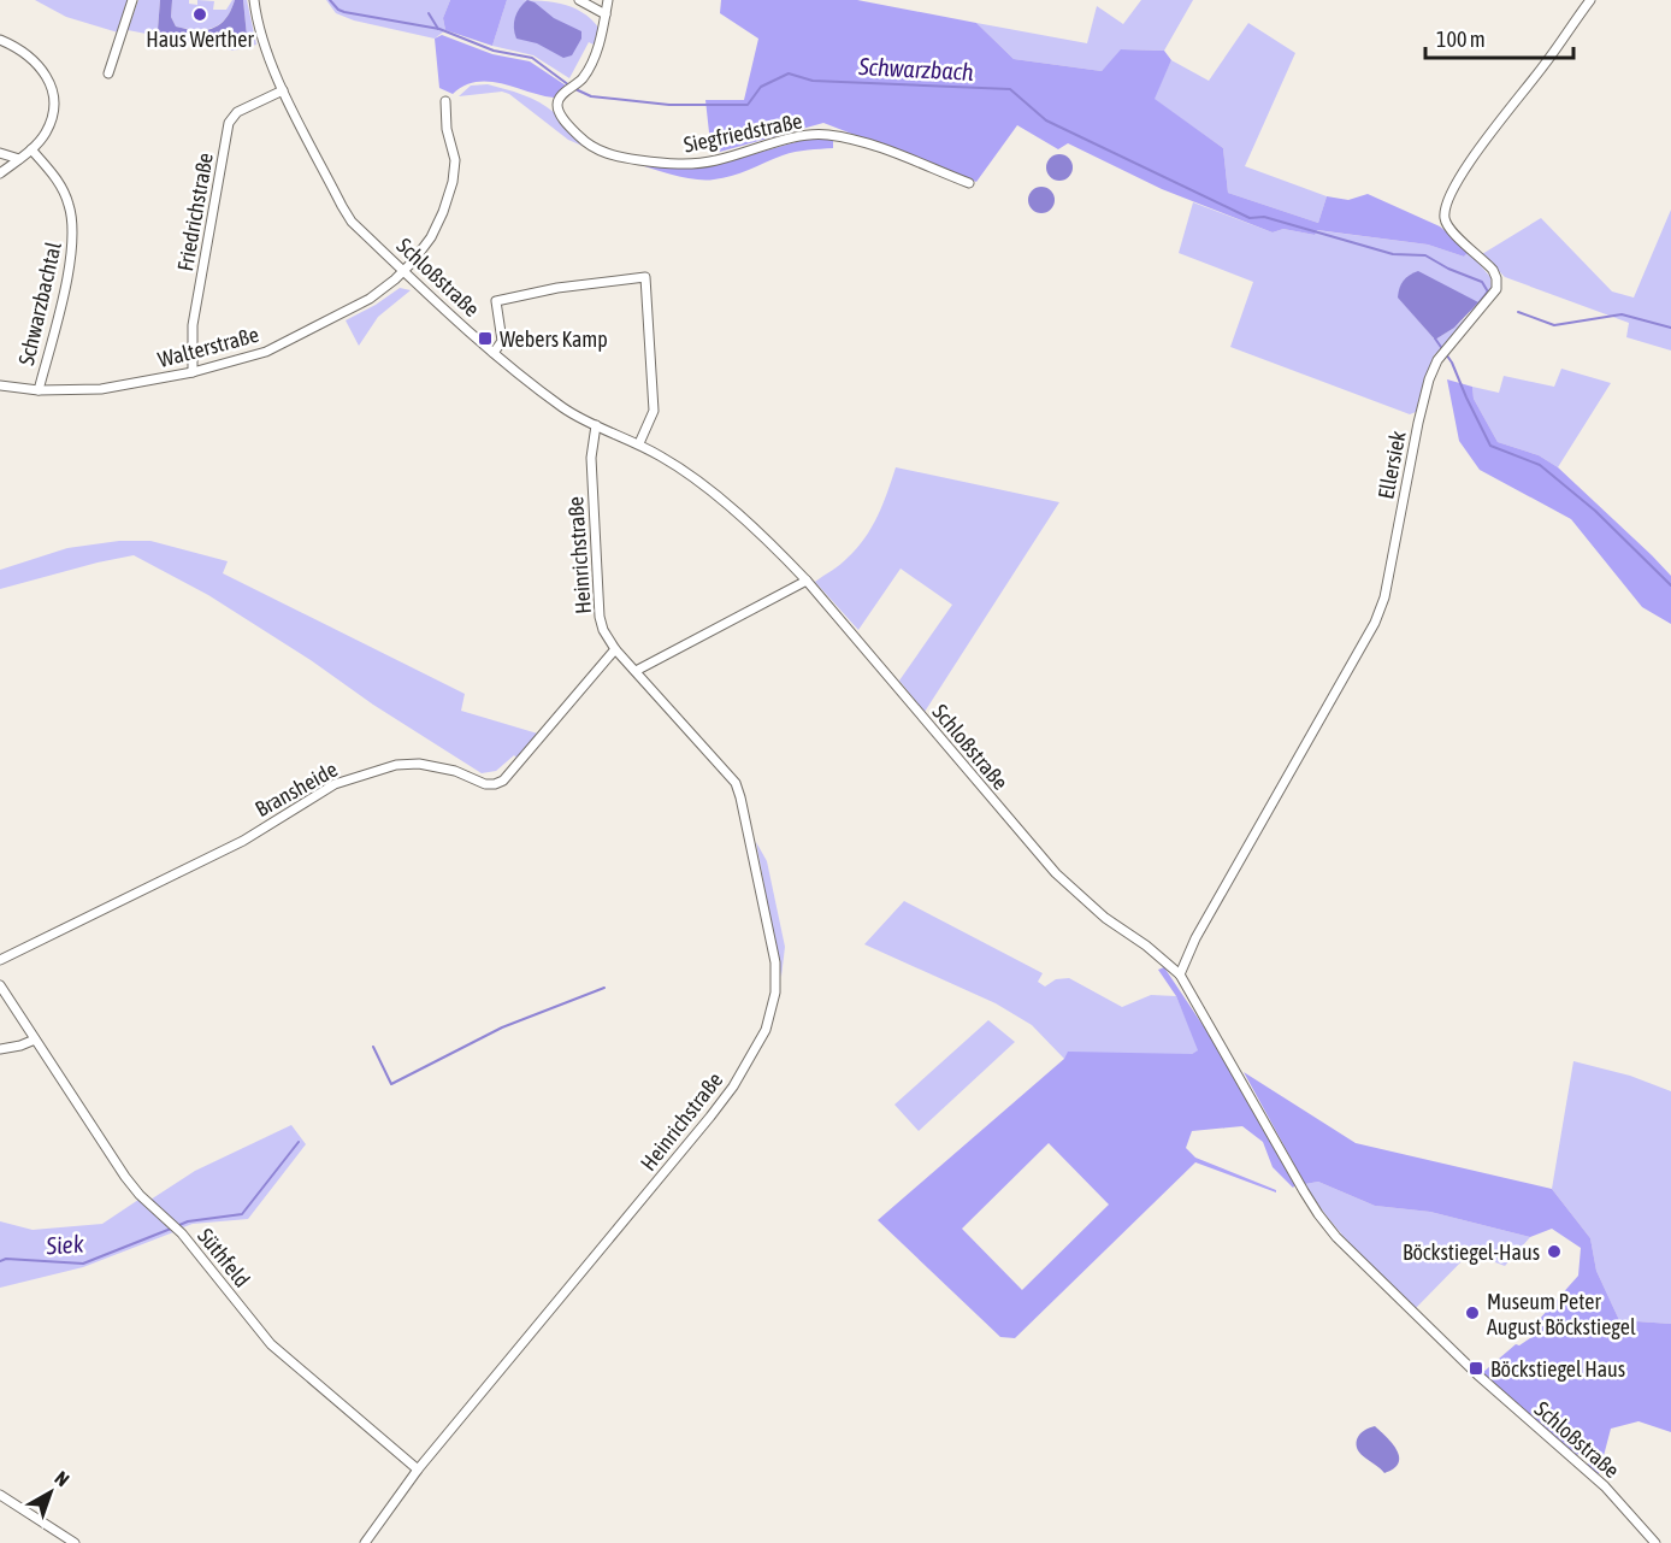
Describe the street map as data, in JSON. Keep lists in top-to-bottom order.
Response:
{
  "streets": {
    "street": [
      "Siegfriedstraße",
      "Friedrichstraße",
      "Schloßstraße",
      "Schwarzbachtal",
      "Walterstraße",
      "Ellersiek",
      "Heinrichstraße",
      "Bransheide",
      "Süthfeld"
    ]
  },
  "crossings": [
    ["Friedrichstraße", "Schloßstraße"],
    ["Friedrichstraße", "Walterstraße"],
    ["Schloßstraße", "Walterstraße"],
    ["Schloßstraße", "Ellersiek"],
    ["Schloßstraße", "Heinrichstraße"],
    ["Schwarzbachtal", "Walterstraße"],
    ["Heinrichstraße", "Bransheide"],
    ["Heinrichstraße", "Süthfeld"]
  ],
  "water": ["Schwarzbach", "Siek"],
  "places": {
    "other": ["Haus Werther", "Böckstiegel-Haus", "Museum Peter August Böckstiegel"],
    "transit": ["Webers Kamp", "Böckstiegel Haus"]
  },
  "scale_bar": "100 m",
  "north": "top right"
}
